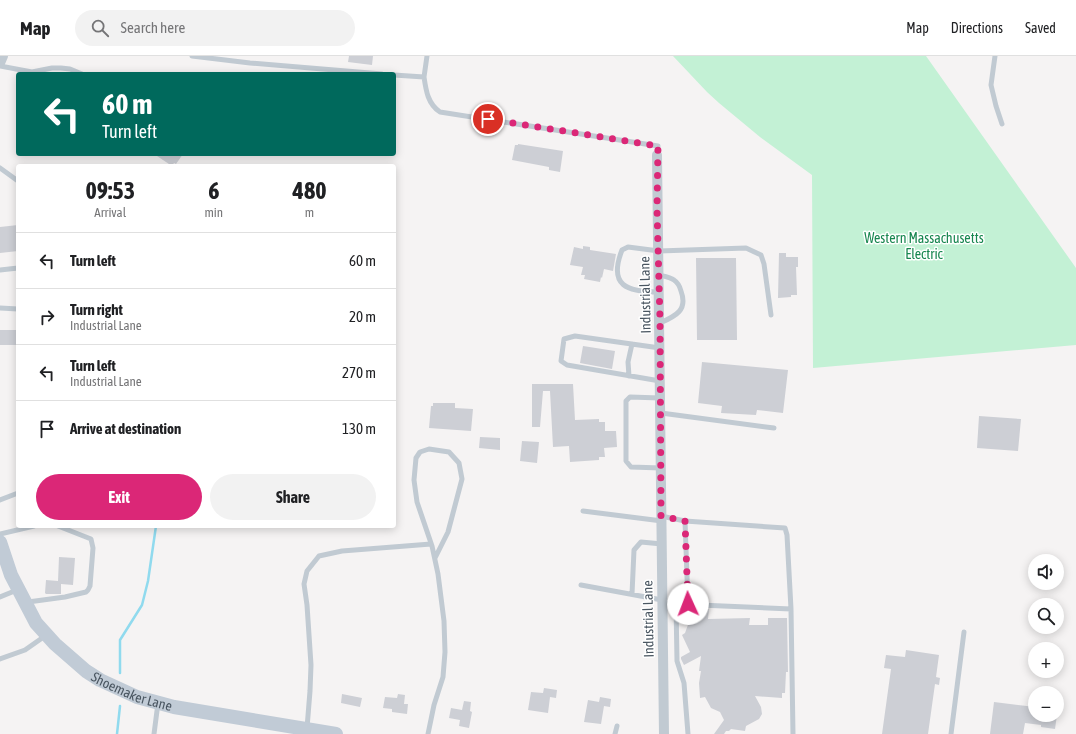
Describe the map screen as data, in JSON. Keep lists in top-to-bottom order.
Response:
{
  "streets": {
    "street": ["Industrial Lane", "Shoemaker Lane"]
  },
  "parks": ["Western Massachusetts Electric"],
  "page": {
    "header": "Map",
    "search": "Search here",
    "nav": ["Map", "Directions", "Saved"],
    "turn": ["60 m", "Turn left"],
    "eta": [
      "09:53",
      "Arrival",
      "6",
      "min",
      "480",
      "m"
    ],
    "list": [
      {
        "name": "Turn left",
        "value": "60 m"
      },
      {
        "name": "Turn right",
        "note": "Industrial Lane",
        "value": "20 m"
      },
      {
        "name": "Turn left",
        "note": "Industrial Lane",
        "value": "270 m"
      },
      {
        "name": "Arrive at destination",
        "value": "130 m"
      }
    ],
    "buttons": ["Exit", "Share"],
    "map_buttons": ["+", "−"]
  }
}
